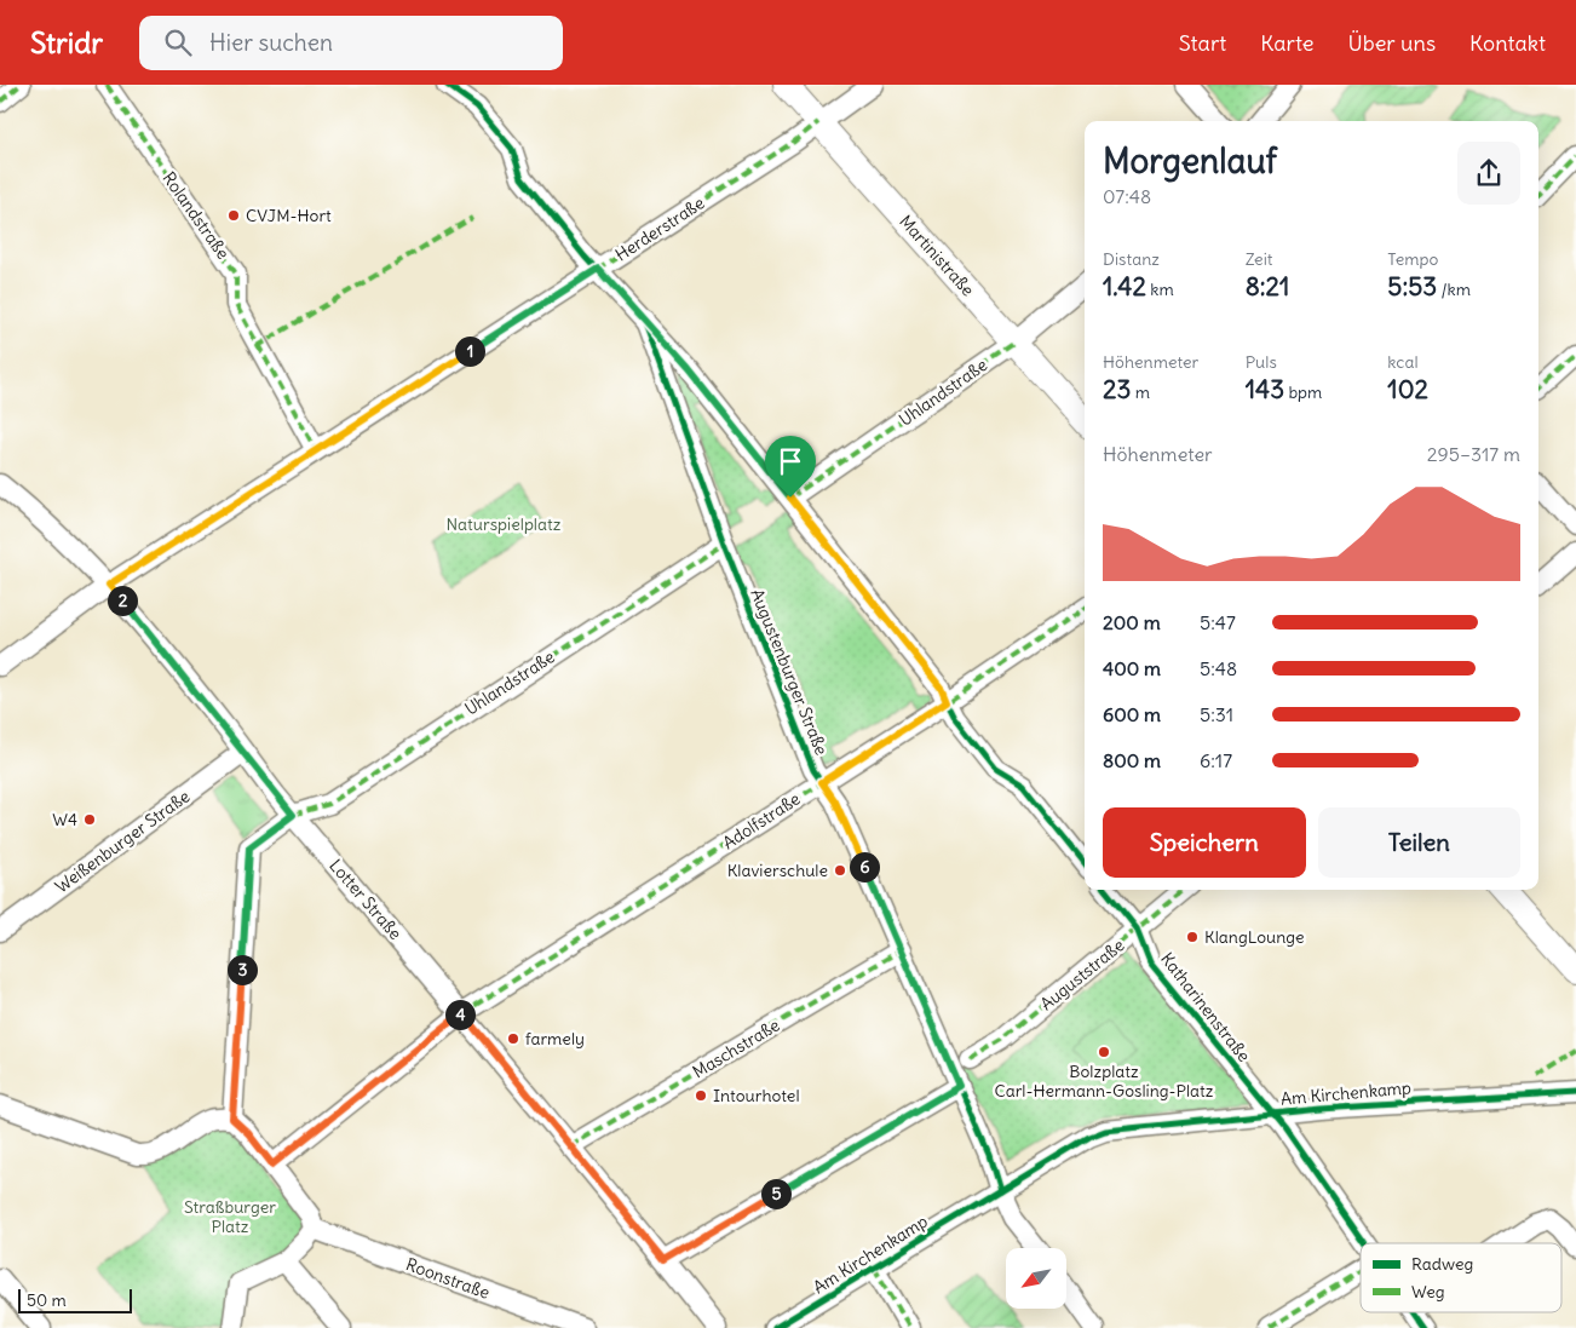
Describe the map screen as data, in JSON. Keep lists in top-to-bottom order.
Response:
{
  "streets": {
    "main road": ["Martinistraße"],
    "street": [
      "Rolandstraße",
      "Herderstraße",
      "Uhlandstraße",
      "Augustenburger Straße",
      "Adolfstraße",
      "Weißenburger Straße",
      "Lotter Straße",
      "Auguststraße",
      "Katharinenstraße",
      "Maschstraße",
      "Am Kirchenkamp",
      "Roonstraße"
    ]
  },
  "crossings": [
    ["Rolandstraße", "Herderstraße"],
    ["Herderstraße", "Martinistraße"],
    ["Herderstraße", "Lotter Straße"],
    ["Martinistraße", "Uhlandstraße"],
    ["Uhlandstraße", "Augustenburger Straße"],
    ["Uhlandstraße", "Lotter Straße"],
    ["Augustenburger Straße", "Adolfstraße"],
    ["Augustenburger Straße", "Maschstraße"],
    ["Augustenburger Straße", "Am Kirchenkamp"],
    ["Adolfstraße", "Lotter Straße"],
    ["Weißenburger Straße", "Lotter Straße"],
    ["Lotter Straße", "Maschstraße"],
    ["Auguststraße", "Katharinenstraße"],
    ["Katharinenstraße", "Am Kirchenkamp"]
  ],
  "parks": ["Naturspielplatz", "Straßburger Platz"],
  "places": [
    "CVJM-Hort",
    "W4",
    "Klavierschule",
    "KlangLounge",
    "farmely",
    "Bolzplatz Carl-Hermann-Gosling-Platz",
    "Intourhotel"
  ],
  "legend": ["Radweg", "Weg"],
  "scale_bar": "50 m",
  "north": "bottom left",
  "page": {
    "header": "Stridr",
    "search": "Hier suchen",
    "nav": [
      "Start",
      "Karte",
      "Über uns",
      "Kontakt"
    ],
    "heading": ["Morgenlauf", "07:48"],
    "stats": [
      ["Distanz", "1.42 km"],
      ["Zeit", "8:21"],
      ["Tempo", "5:53 /km"],
      ["Höhenmeter", "23 m"],
      ["Puls", "143 bpm"],
      ["kcal", "102"]
    ],
    "pins": [
      "1",
      "2",
      "6",
      "3",
      "4",
      "5"
    ],
    "chart": ["Höhenmeter", "295–317 m"],
    "list": [
      {
        "name": "200 m",
        "note": "5:47"
      },
      {
        "name": "400 m",
        "note": "5:48"
      },
      {
        "name": "600 m",
        "note": "5:31"
      },
      {
        "name": "800 m",
        "note": "6:17"
      }
    ],
    "buttons": ["Speichern", "Teilen"],
    "scale": "50 m"
  }
}
